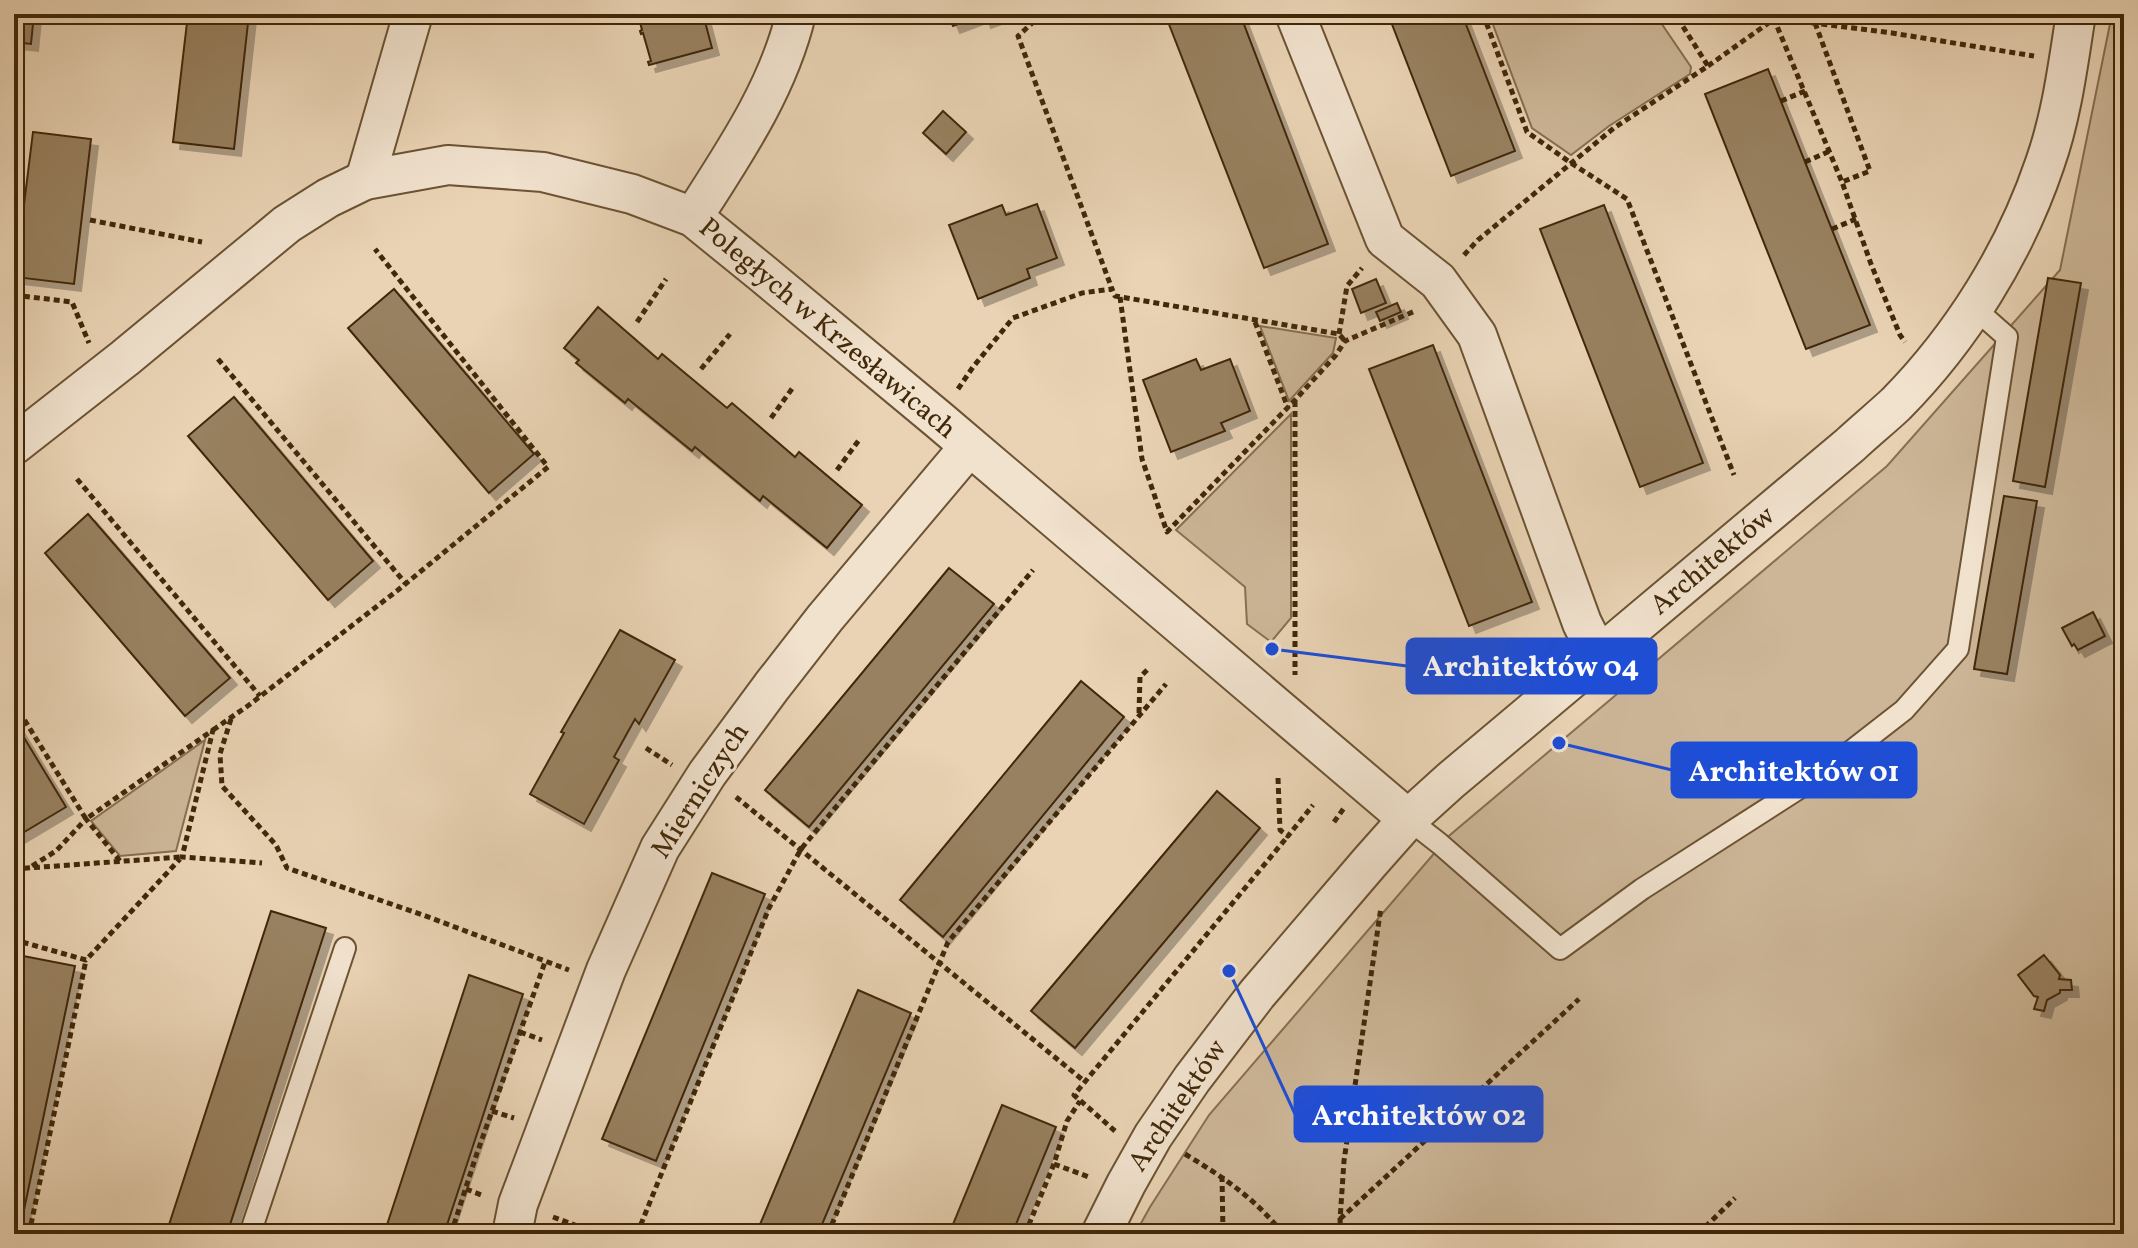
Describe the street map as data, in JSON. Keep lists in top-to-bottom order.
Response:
{
  "streets": {
    "street": ["Poległych w Krzesławicach", "Architektów", "Mierniczych"]
  },
  "crossings": [
    ["Poległych w Krzesławicach", "Architektów"],
    ["Poległych w Krzesławicach", "Mierniczych"]
  ],
  "places": ["Architektów 04", "Architektów 01", "Architektów 02"]
}
